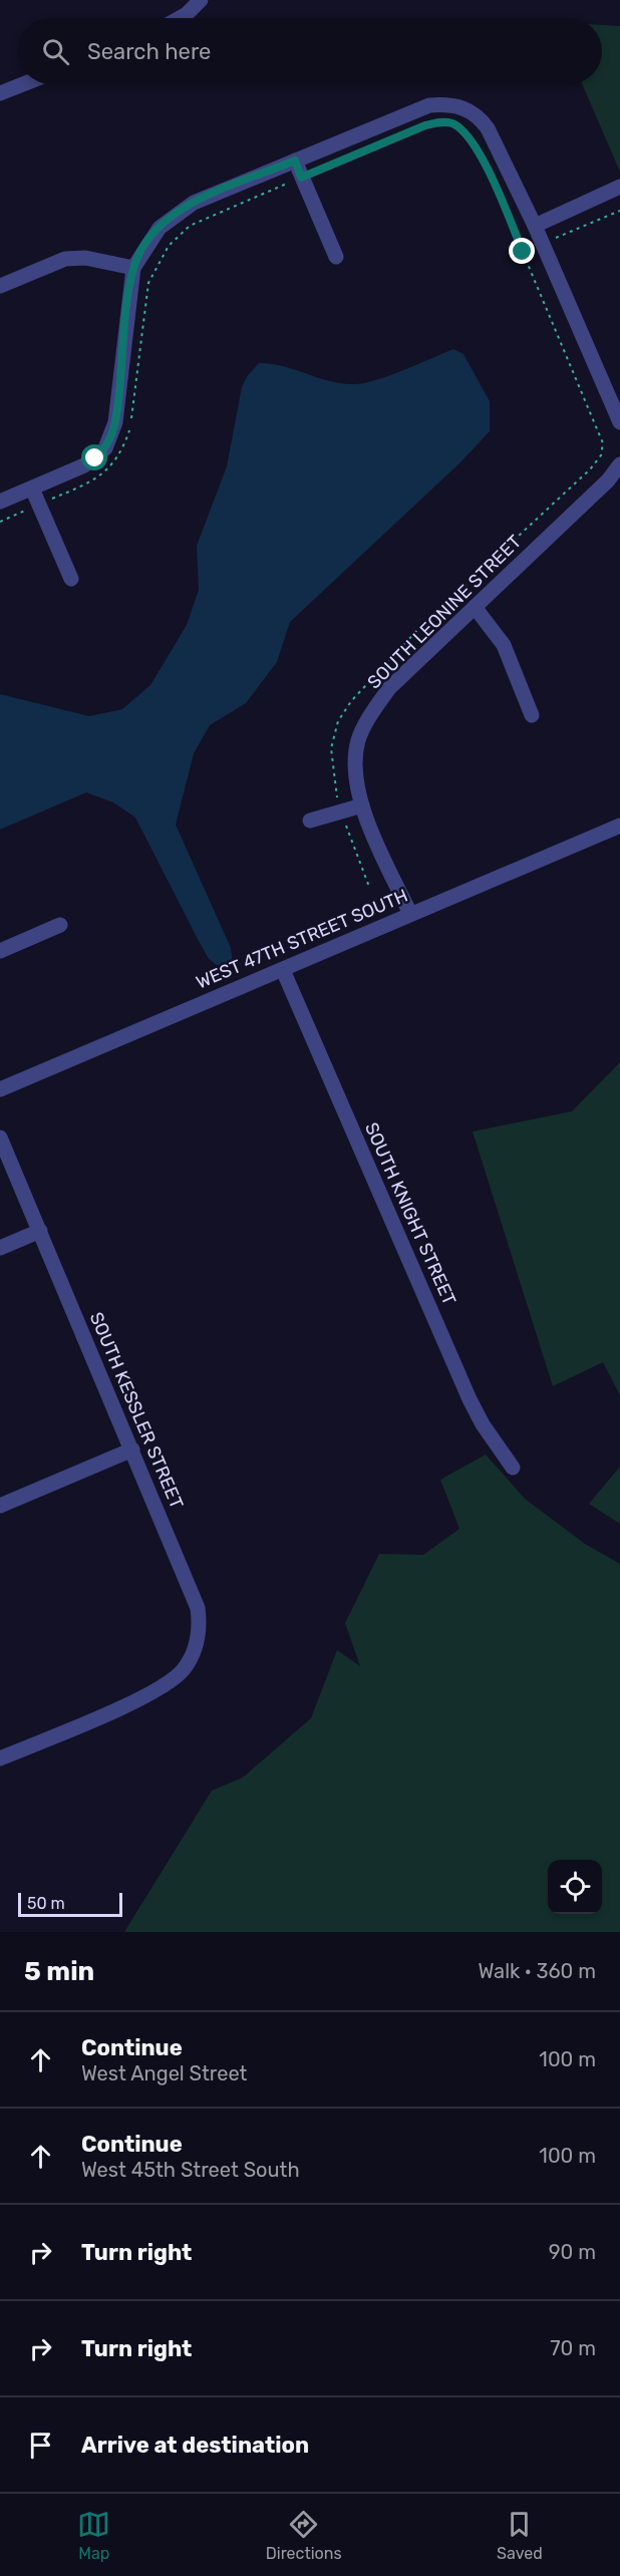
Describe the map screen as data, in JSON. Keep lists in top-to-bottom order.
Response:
{
  "streets": {
    "street": [
      "SOUTH LEONINE STREET",
      "WEST 47TH STREET SOUTH",
      "SOUTH KNIGHT STREET",
      "SOUTH KESSLER STREET"
    ]
  },
  "crossings": [
    ["SOUTH LEONINE STREET", "WEST 47TH STREET SOUTH"],
    ["WEST 47TH STREET SOUTH", "SOUTH KNIGHT STREET"]
  ],
  "scale_bar": "50 m",
  "page": {
    "search": "Search here",
    "scale": "50 m",
    "heading": ["5 min", "Walk · 360 m"],
    "list": [
      ["Continue", "West Angel Street", "100 m"],
      ["Continue", "West 45th Street South", "100 m"],
      ["Turn right", "90 m"],
      ["Turn right", "70 m"],
      "Arrive at destination"
    ],
    "nav": ["Map", "Directions", "Saved"]
  }
}
